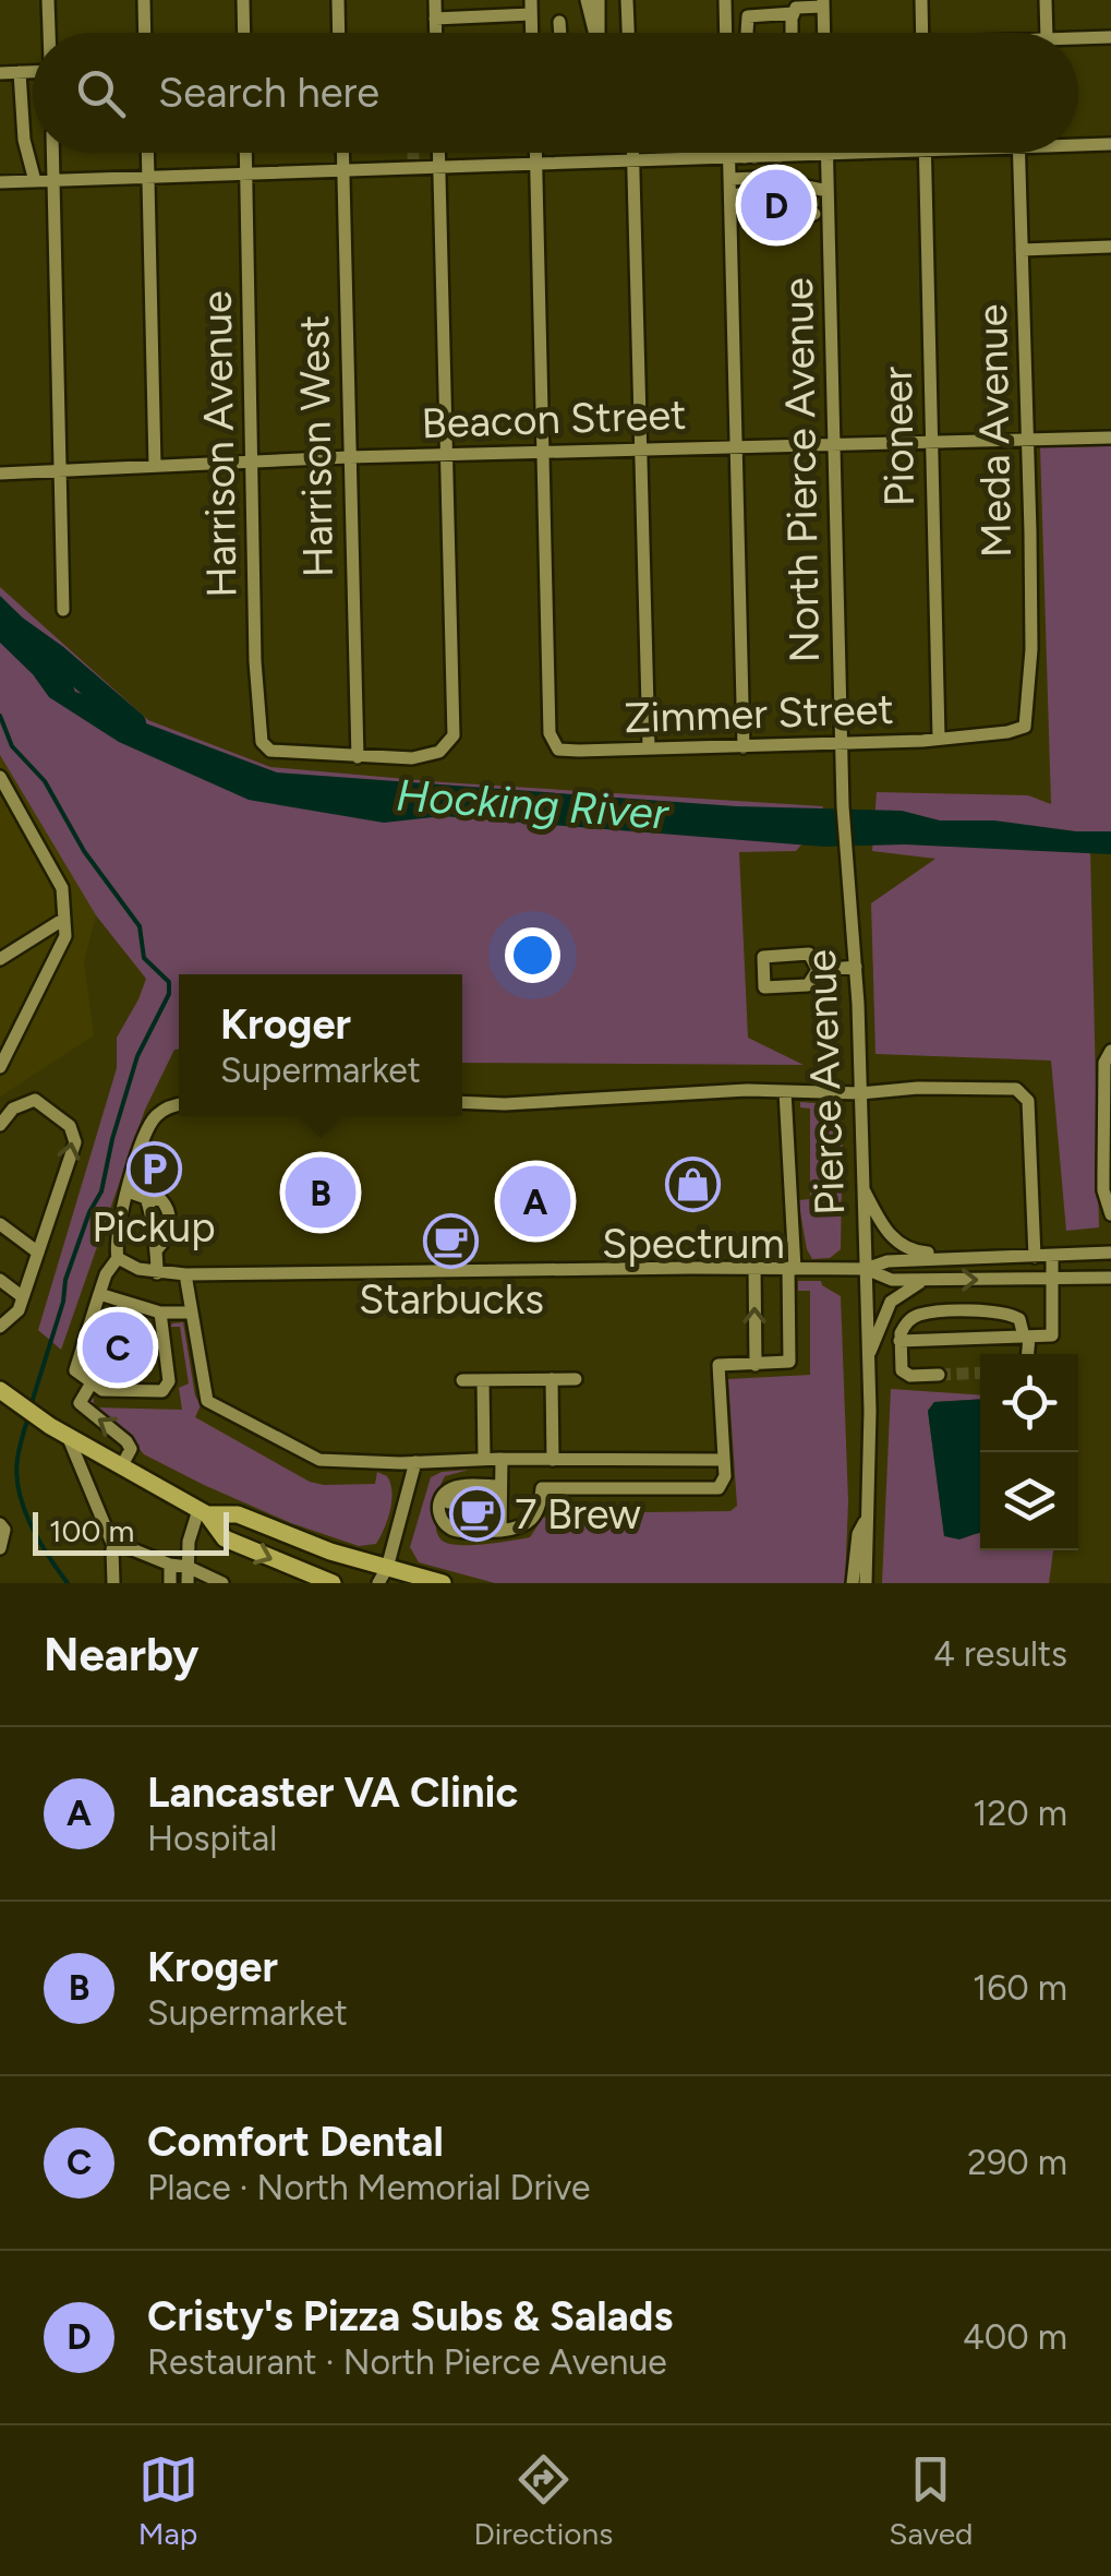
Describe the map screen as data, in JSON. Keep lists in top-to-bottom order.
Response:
{
  "streets": {
    "street": [
      "Beacon Street",
      "Meda Avenue",
      "Pioneer",
      "Harrison Avenue",
      "Harrison West",
      "North Pierce Avenue",
      "Zimmer Street",
      "Pierce Avenue"
    ]
  },
  "crossings": [
    ["Beacon Street", "Meda Avenue"],
    ["Beacon Street", "Pioneer"],
    ["Beacon Street", "Harrison Avenue"],
    ["Beacon Street", "Harrison West"],
    ["Beacon Street", "North Pierce Avenue"],
    ["Beacon Street", "Zimmer Street"],
    ["Meda Avenue", "Zimmer Street"],
    ["Pioneer", "Zimmer Street"],
    ["Harrison Avenue", "Harrison West"],
    ["North Pierce Avenue", "Zimmer Street"],
    ["North Pierce Avenue", "Pierce Avenue"]
  ],
  "water": ["Hocking River"],
  "places": {
    "parking": ["Pickup"],
    "shop": ["Spectrum"],
    "cafe": ["Starbucks", "7 Brew"]
  },
  "scale_bar": "100 m",
  "page": {
    "search": "Search here",
    "pins": [
      "D",
      "B",
      "A",
      "C"
    ],
    "popup": ["Kroger", "Supermarket"],
    "scale": "100 m",
    "heading": ["Nearby", "4 results"],
    "list": [
      {
        "mark": "A",
        "name": "Lancaster VA Clinic",
        "note": "Hospital",
        "value": "120 m"
      },
      {
        "mark": "B",
        "name": "Kroger",
        "note": "Supermarket",
        "value": "160 m"
      },
      {
        "mark": "C",
        "name": "Comfort Dental",
        "note": "Place · North Memorial Drive",
        "value": "290 m"
      },
      {
        "mark": "D",
        "name": "Cristy's Pizza Subs & Salads",
        "note": "Restaurant · North Pierce Avenue",
        "value": "400 m"
      }
    ],
    "nav": ["Map", "Directions", "Saved"]
  }
}
